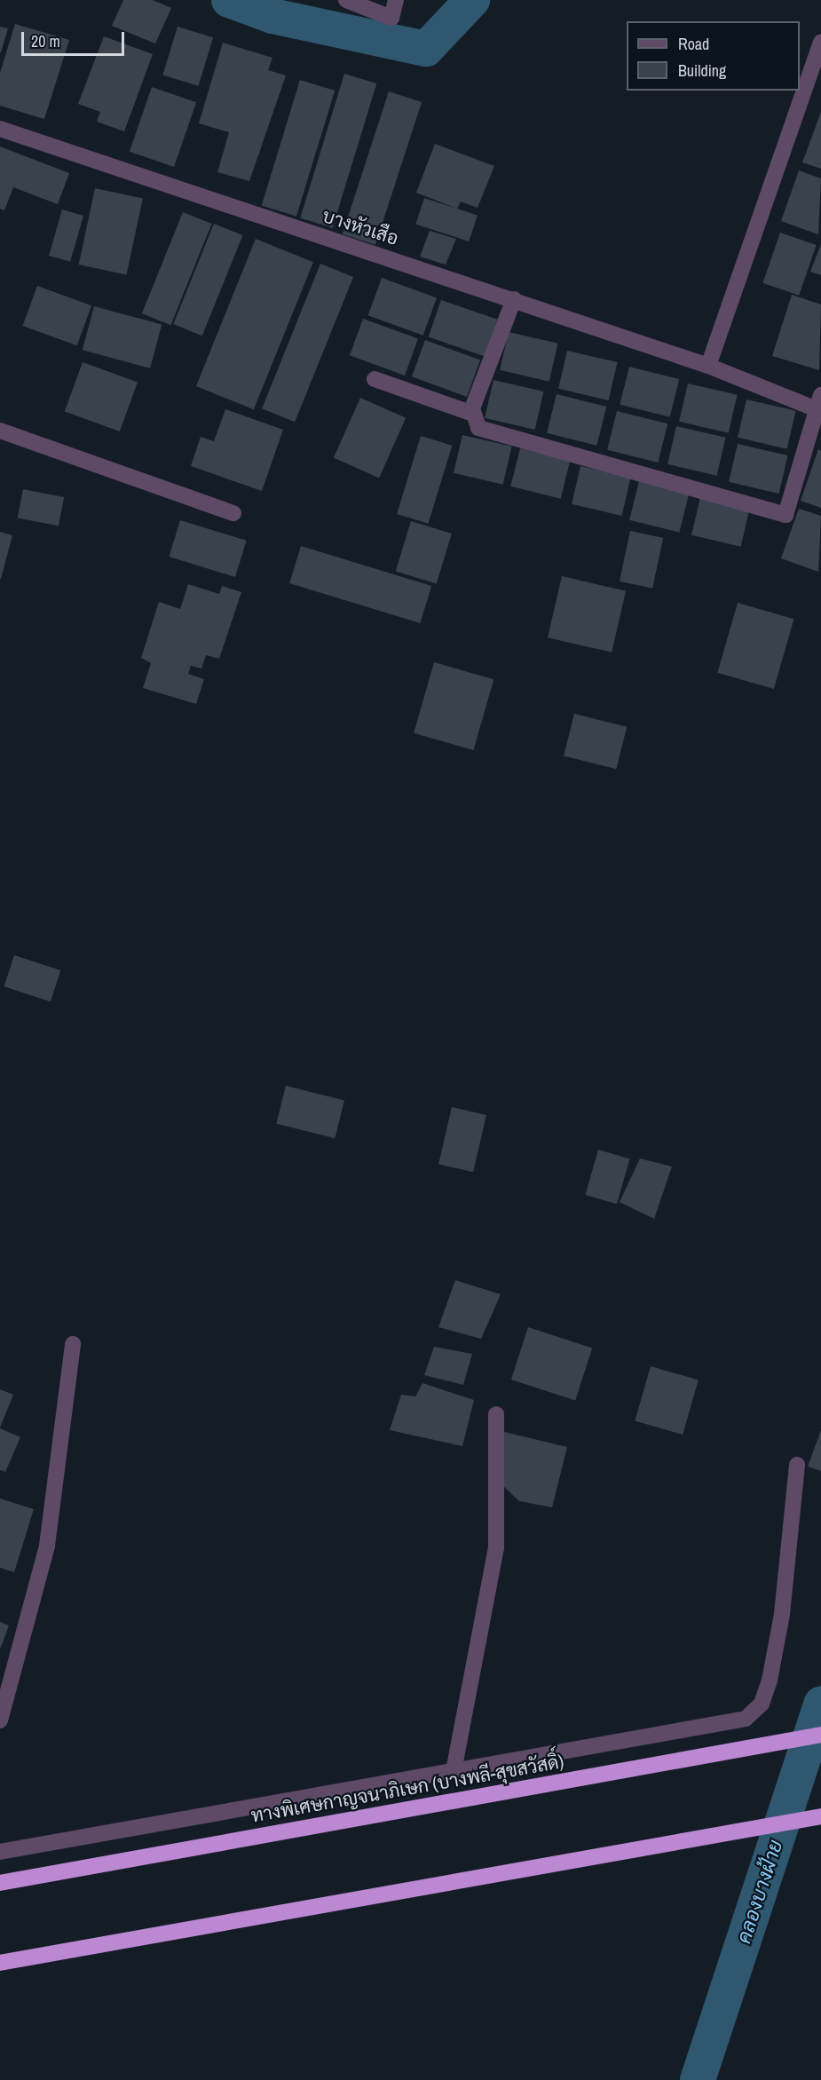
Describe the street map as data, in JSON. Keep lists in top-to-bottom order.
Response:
{
  "streets": {
    "highway": ["ทางพิเศษกาญจนาภิเษก (บางพลี-สุขสวัสดิ์)"],
    "street": ["บางหัวเสือ"]
  },
  "water": ["คลองบางฝ้าย"],
  "legend": ["Road", "Building"],
  "scale_bar": "20 m"
}
